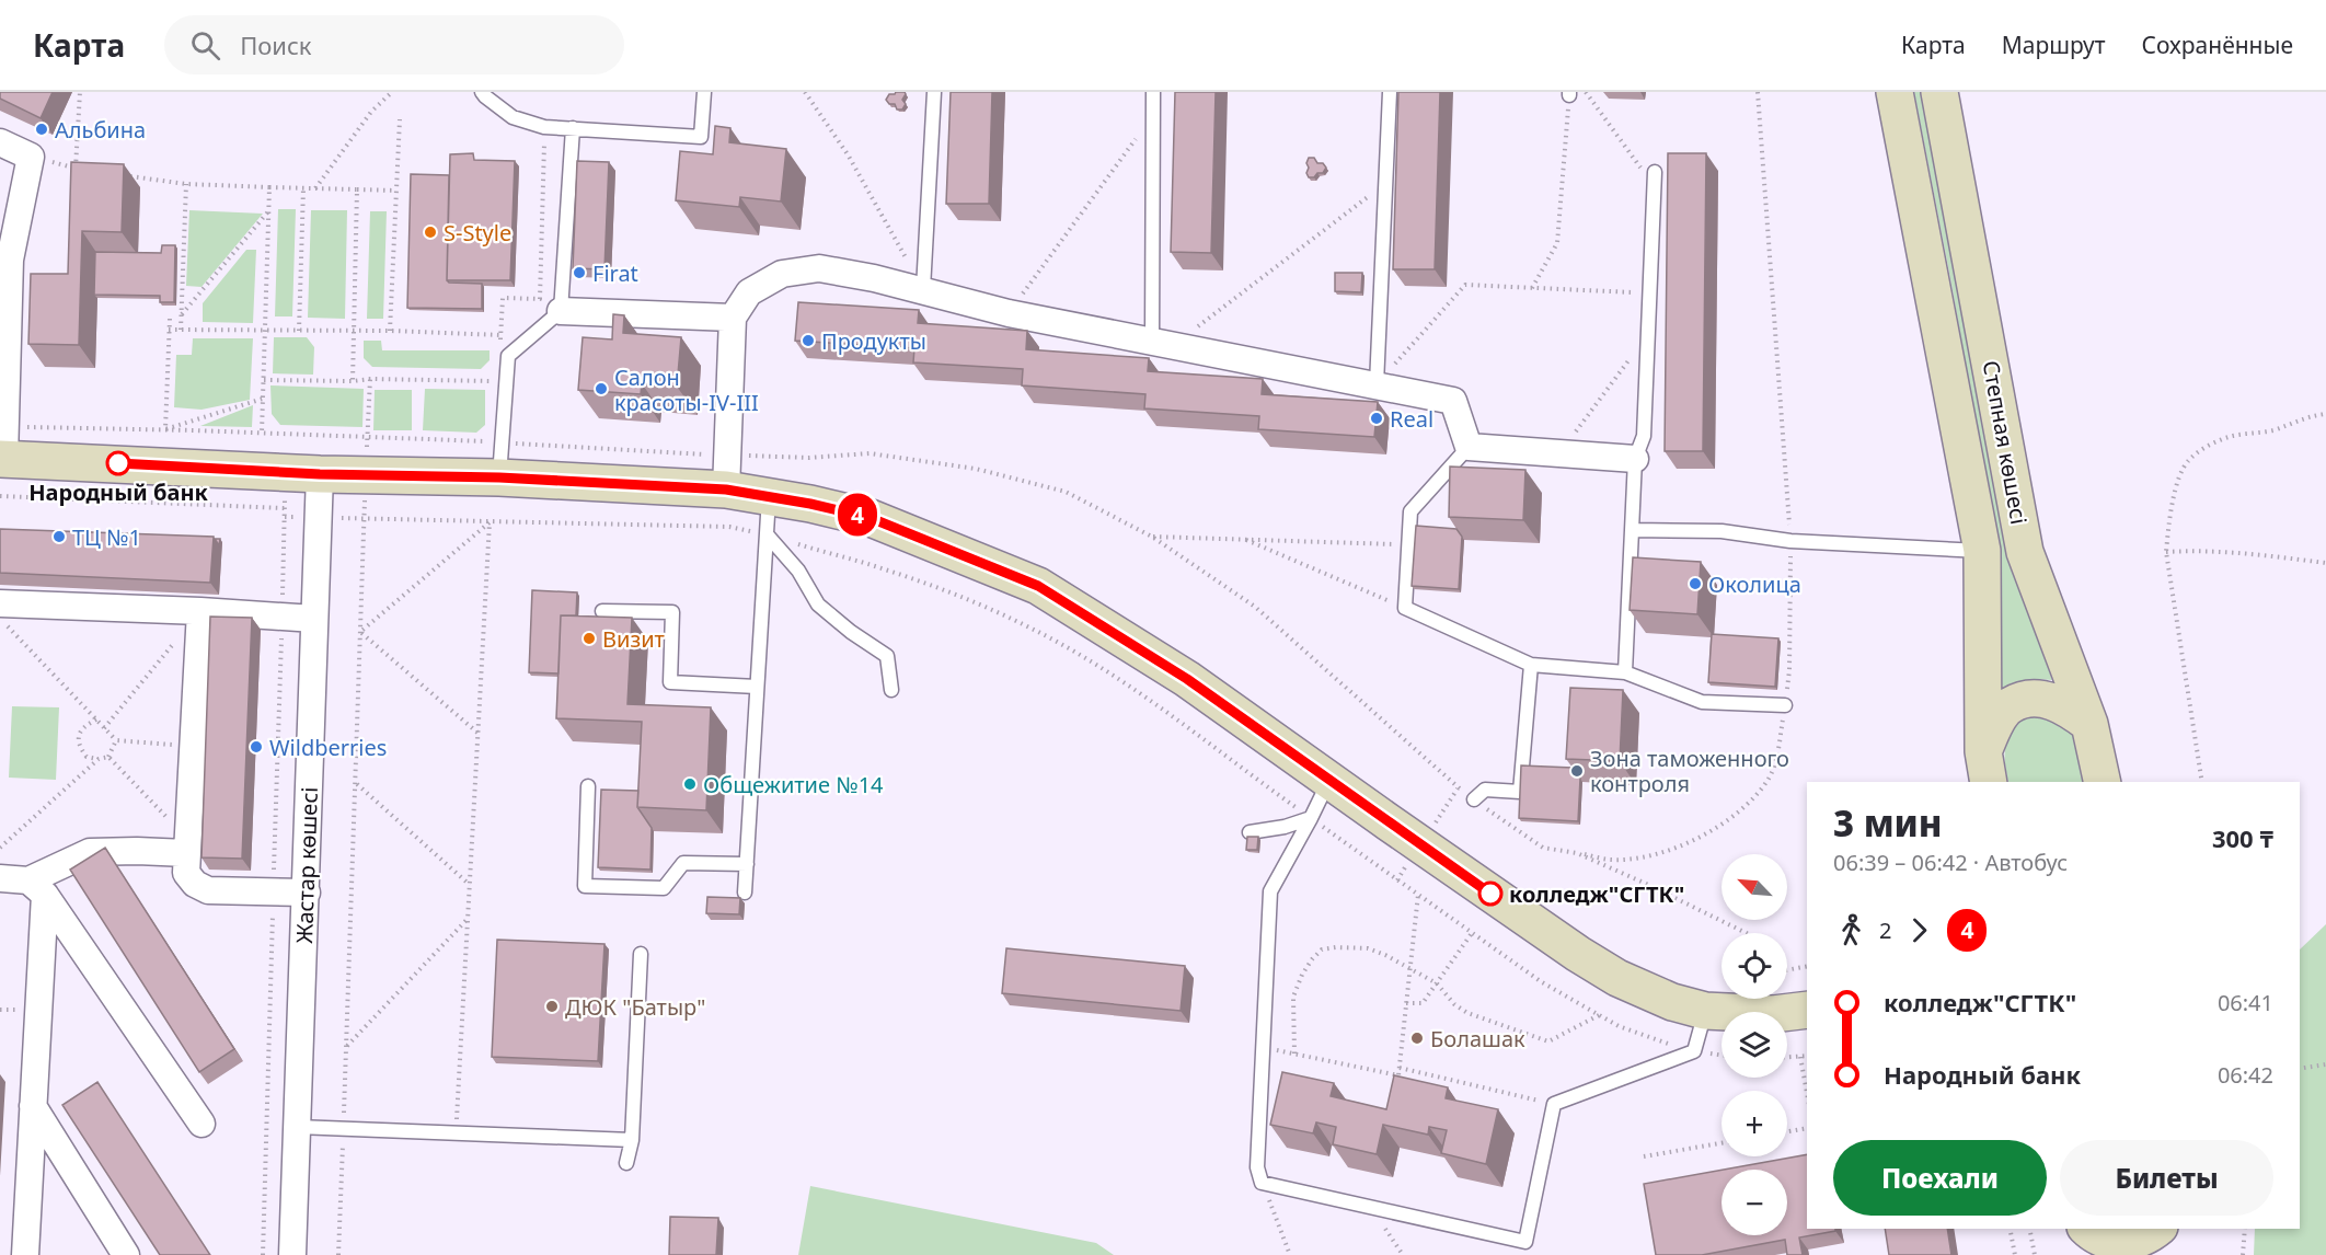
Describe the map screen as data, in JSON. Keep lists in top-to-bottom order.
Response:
{
  "streets": {
    "street": ["Степная көшесі", "Жастар көшесі"]
  },
  "places": [
    "Альбина",
    "S-Style",
    "Firat",
    "Продукты",
    "Салон красоты-IV-III",
    "Real",
    "Народный банк",
    "ТЦ №1",
    "Околица",
    "Визит",
    "Wildberries",
    "Зона таможенного контроля",
    "Общежитие №14",
    "колледж\"СГТК\"",
    "ДЮК \"Батыр\"",
    "Болашак"
  ],
  "lines": ["bus line 4"],
  "north": "top left",
  "page": {
    "header": "Карта",
    "search": "Поиск",
    "nav": ["Карта", "Маршрут", "Сохранённые"],
    "on_map": "4",
    "heading": ["3 мин", "06:39 – 06:42 · Автобус", "300 ₸"],
    "map_buttons": ["+", "−"],
    "legs": ["2", "4"],
    "list": [
      {
        "name": "колледж\"СГТК\"",
        "value": "06:41"
      },
      {
        "name": "Народный банк",
        "value": "06:42"
      }
    ],
    "buttons": ["Поехали", "Билеты"]
  }
}
